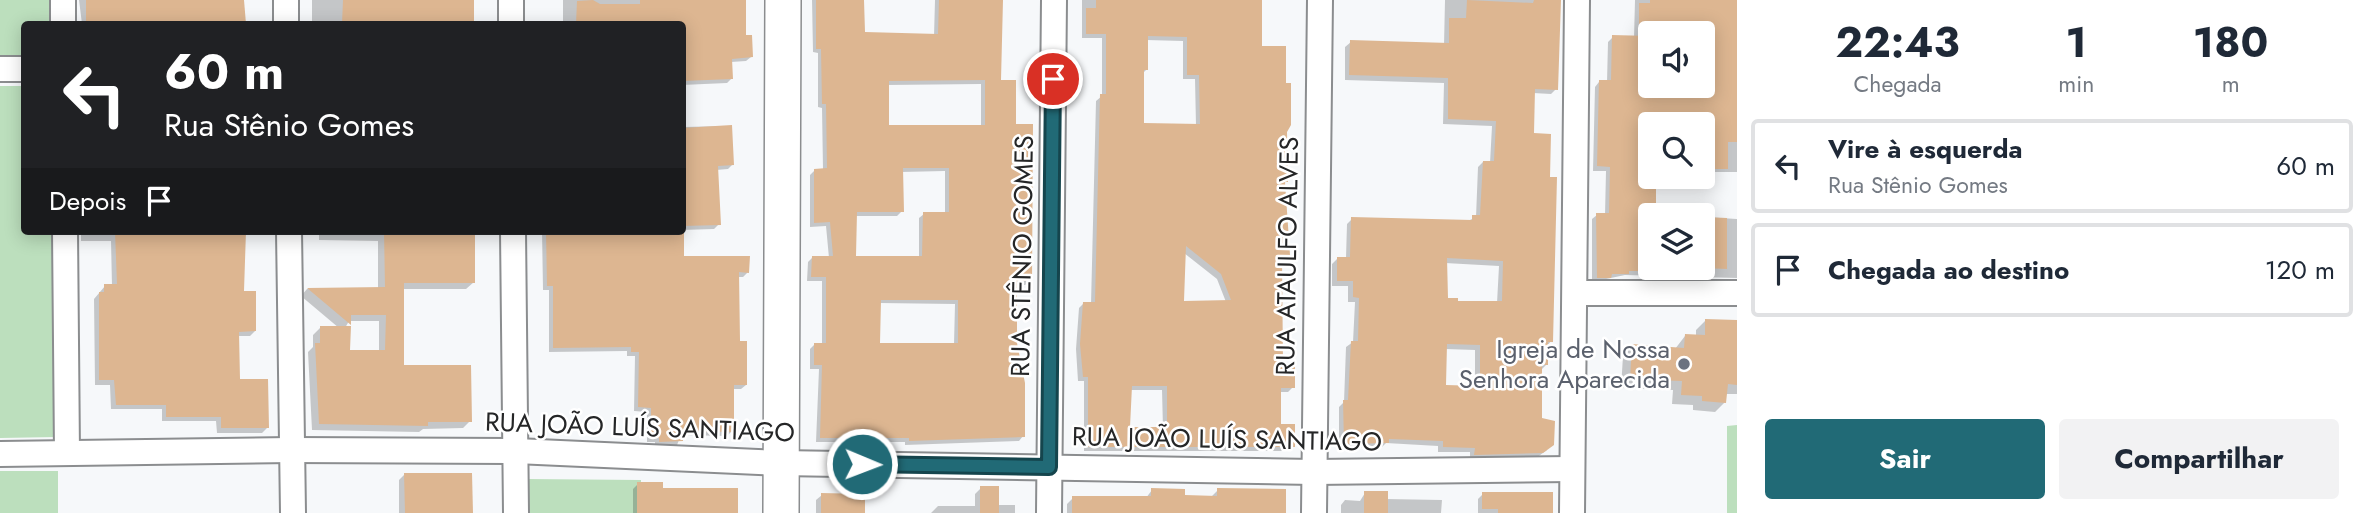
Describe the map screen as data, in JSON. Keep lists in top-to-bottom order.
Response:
{
  "streets": {
    "street": ["RUA STÊNIO GOMES", "RUA ATAULFO ALVES", "RUA JOÃO LUÍS SANTIAGO"]
  },
  "crossings": [
    ["RUA STÊNIO GOMES", "RUA JOÃO LUÍS SANTIAGO"],
    ["RUA ATAULFO ALVES", "RUA JOÃO LUÍS SANTIAGO"]
  ],
  "places": ["Igreja de Nossa Senhora Aparecida"],
  "page": {
    "eta": [
      "22:43",
      "Chegada",
      "1",
      "min",
      "180",
      "m"
    ],
    "turn": ["60 m", "Rua Stênio Gomes"],
    "list": [
      {
        "name": "Vire à esquerda",
        "note": "Rua Stênio Gomes",
        "value": "60 m"
      },
      {
        "name": "Chegada ao destino",
        "value": "120 m"
      }
    ],
    "then": "Depois",
    "buttons": ["Sair", "Compartilhar"]
  }
}
